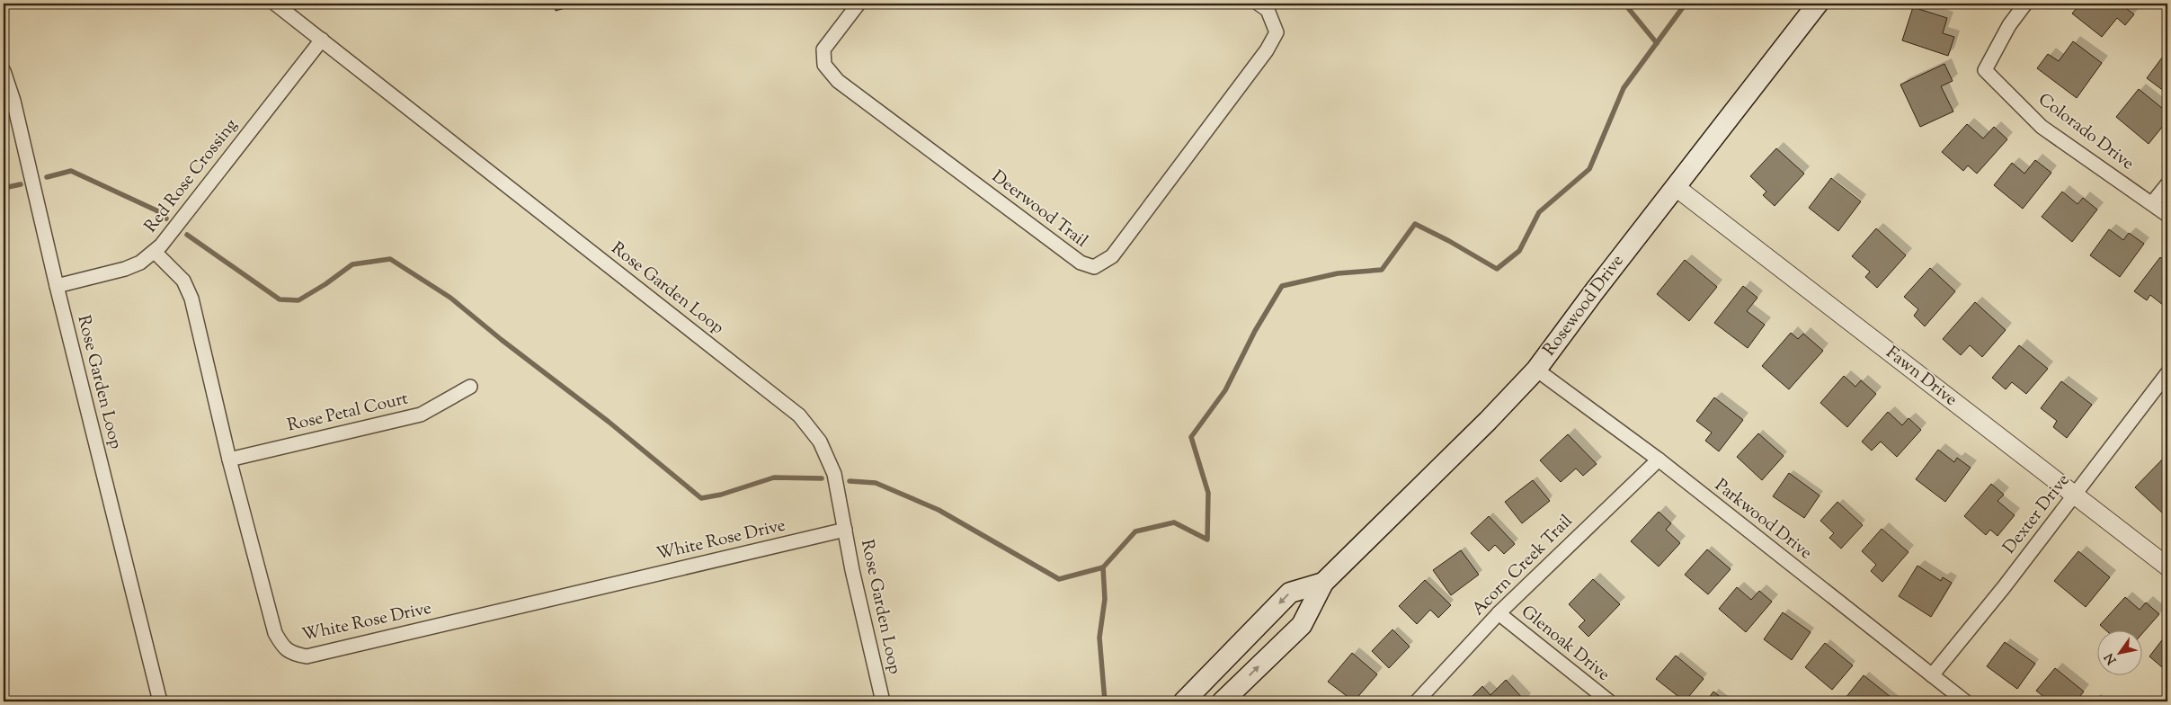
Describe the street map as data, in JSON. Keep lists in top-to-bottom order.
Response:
{
  "streets": {
    "main road": ["Rosewood Drive"],
    "street": [
      "Colorado Drive",
      "Red Rose Crossing",
      "Deerwood Trail",
      "Rose Garden Loop",
      "Fawn Drive",
      "Rose Petal Court",
      "Dexter Drive",
      "Parkwood Drive",
      "White Rose Drive",
      "Acorn Creek Trail",
      "Glenoak Drive"
    ]
  },
  "crossings": [
    ["Red Rose Crossing", "Rose Garden Loop"],
    ["Red Rose Crossing", "White Rose Drive"],
    ["Rose Garden Loop", "White Rose Drive"],
    ["Rosewood Drive", "Fawn Drive"],
    ["Rosewood Drive", "Parkwood Drive"],
    ["Fawn Drive", "Dexter Drive"],
    ["Rose Petal Court", "White Rose Drive"],
    ["Dexter Drive", "Parkwood Drive"],
    ["Parkwood Drive", "Acorn Creek Trail"],
    ["Acorn Creek Trail", "Glenoak Drive"]
  ],
  "north": "bottom left"
}
